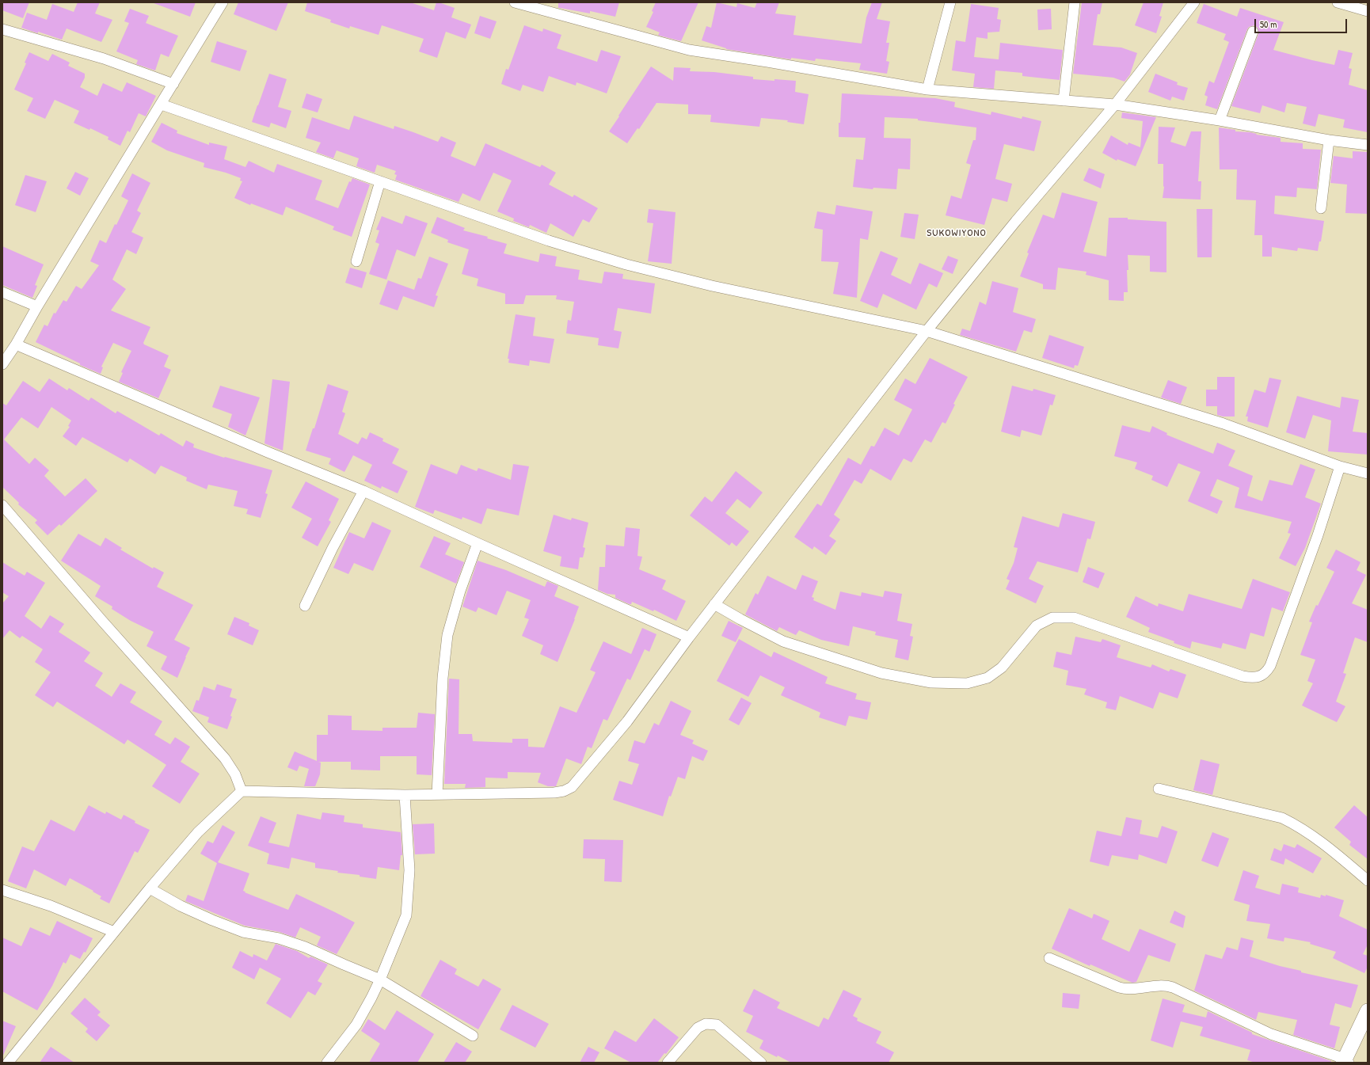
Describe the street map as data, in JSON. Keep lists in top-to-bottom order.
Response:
{
  "districts": ["SUKOWIYONO"],
  "scale_bar": "50 m"
}
